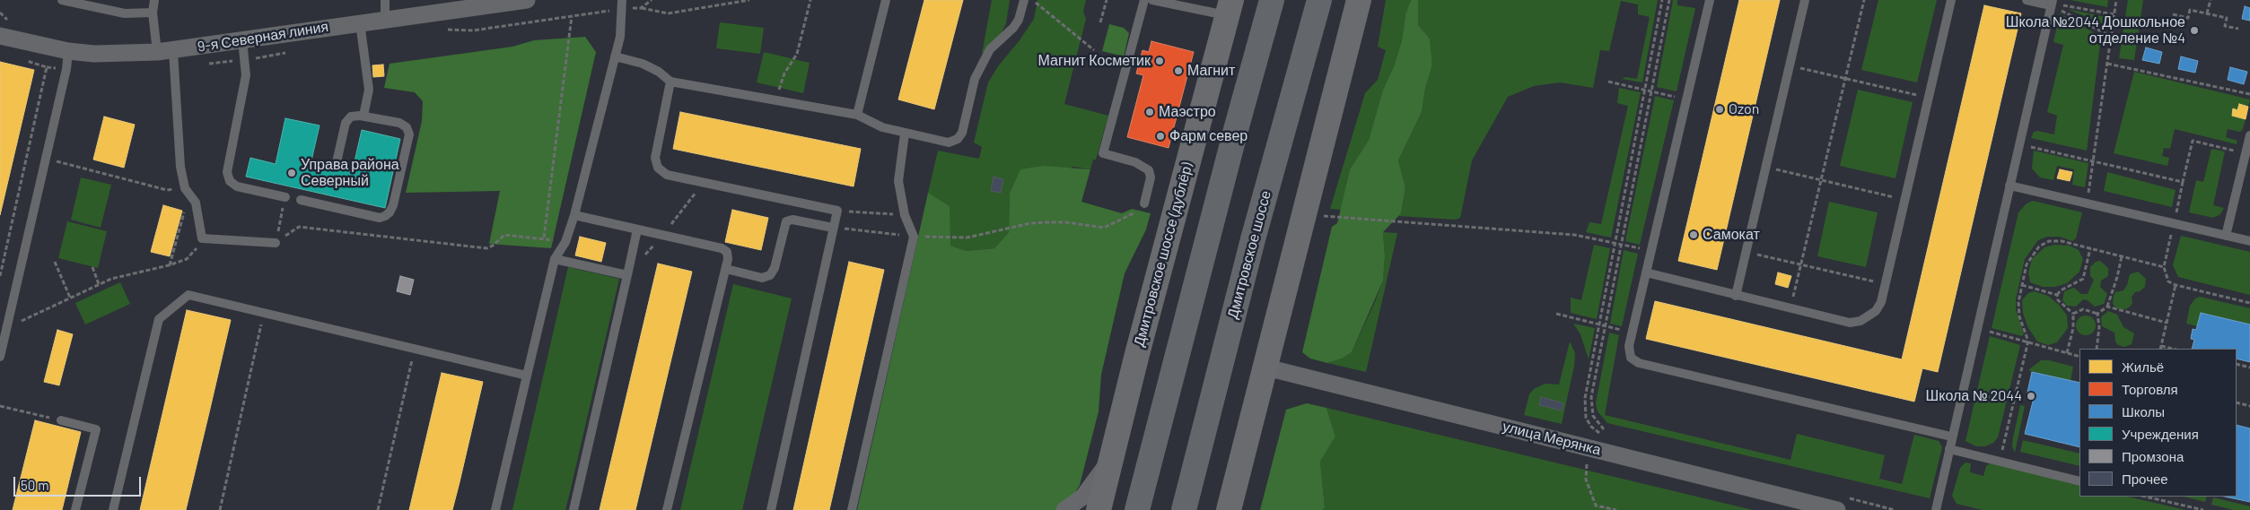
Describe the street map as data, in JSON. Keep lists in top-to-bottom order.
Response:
{
  "streets": {
    "highway": ["Дмитровское шоссе"],
    "street": ["9-я Северная линия", "Дмитровское шоссе (дублёр)", "улица Мерянка"]
  },
  "places": [
    "Школа №2044 Дошкольное отделение №4",
    "Магнит Косметик",
    "Магнит",
    "Ozon",
    "Маэстро",
    "Фарм север",
    "Управа района Северный",
    "Самокат",
    "Школа № 2044"
  ],
  "legend": [
    "Жильё",
    "Торговля",
    "Школы",
    "Учреждения",
    "Промзона",
    "Прочее"
  ],
  "scale_bar": "50 m"
}
